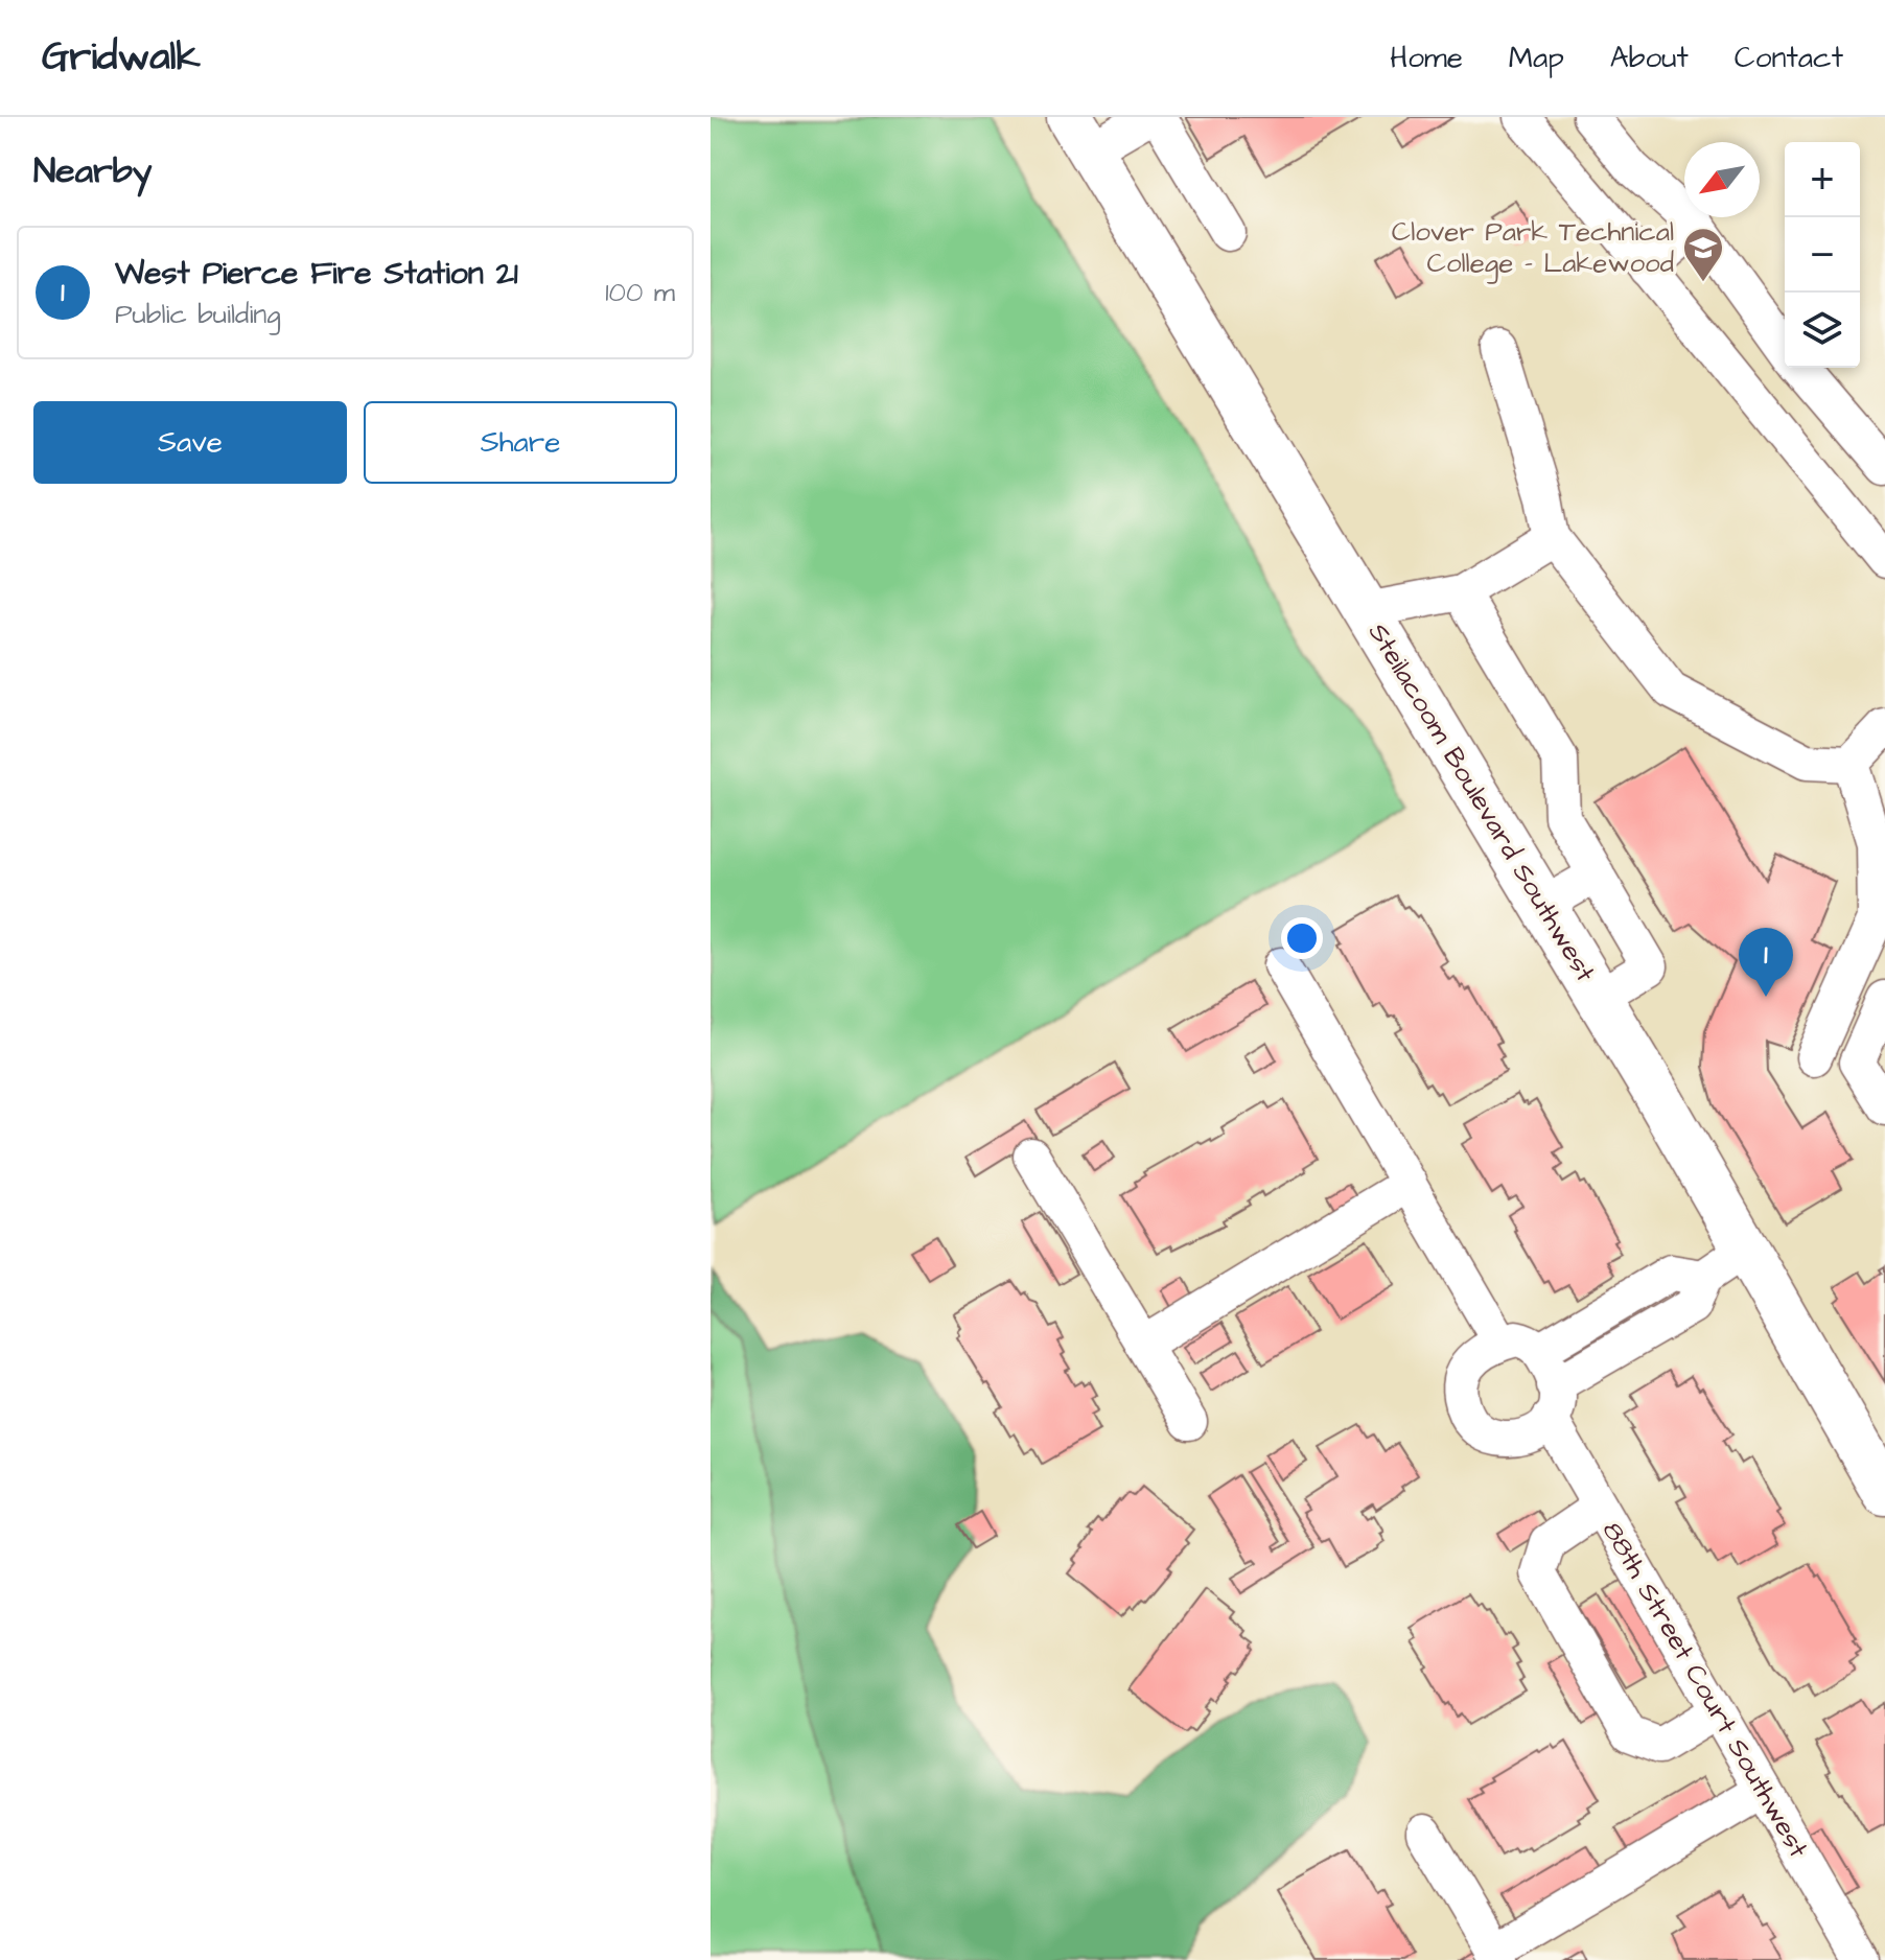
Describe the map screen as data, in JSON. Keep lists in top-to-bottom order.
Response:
{
  "streets": {
    "main road": ["Steilacoom Boulevard Southwest"],
    "street": ["88th Street Court Southwest"]
  },
  "places": {
    "school or university": ["Clover Park Technical College - Lakewood"]
  },
  "north": "bottom left",
  "page": {
    "header": "Gridwalk",
    "nav": [
      "Home",
      "Map",
      "About",
      "Contact"
    ],
    "heading": "Nearby",
    "map_buttons": ["+", "−"],
    "list": [
      {
        "mark": "1",
        "name": "West Pierce Fire Station 21",
        "note": "Public building",
        "value": "100 m"
      }
    ],
    "buttons": ["Save", "Share"],
    "pins": "1"
  }
}
